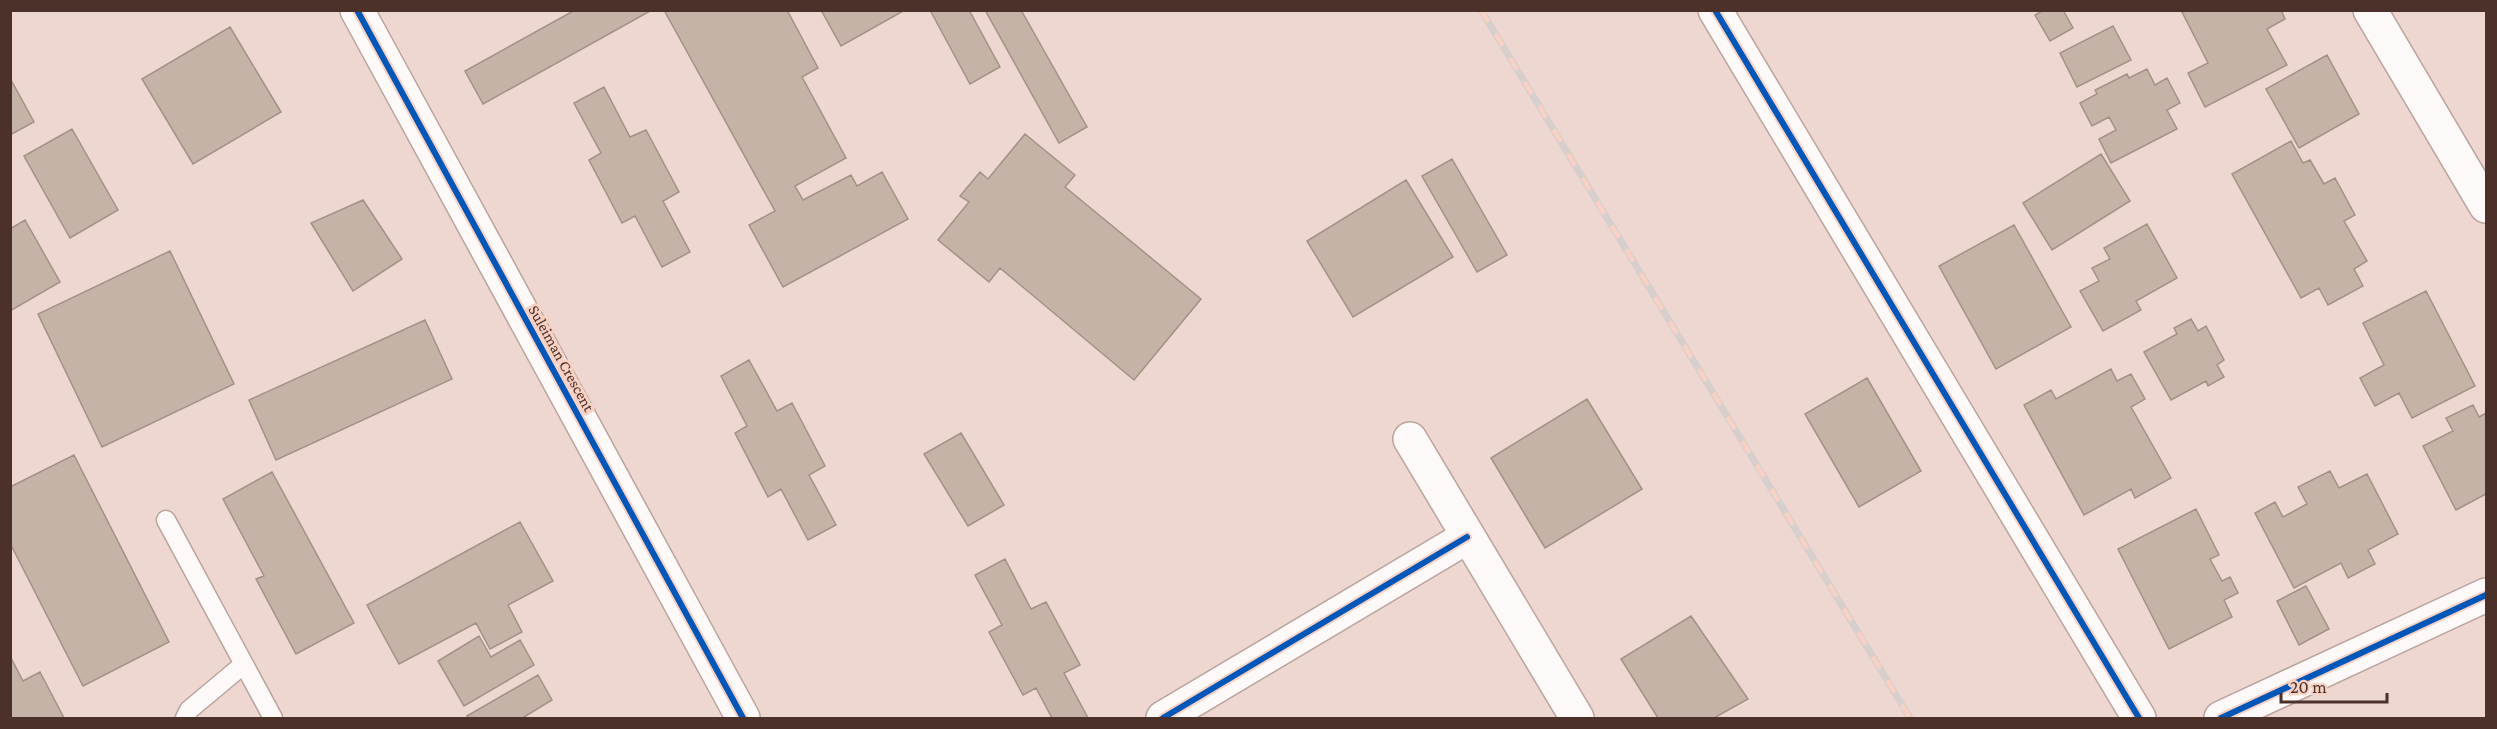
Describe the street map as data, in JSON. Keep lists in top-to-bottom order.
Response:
{
  "streets": {
    "street": ["Suleiman Crescent"]
  },
  "scale_bar": "20 m"
}
